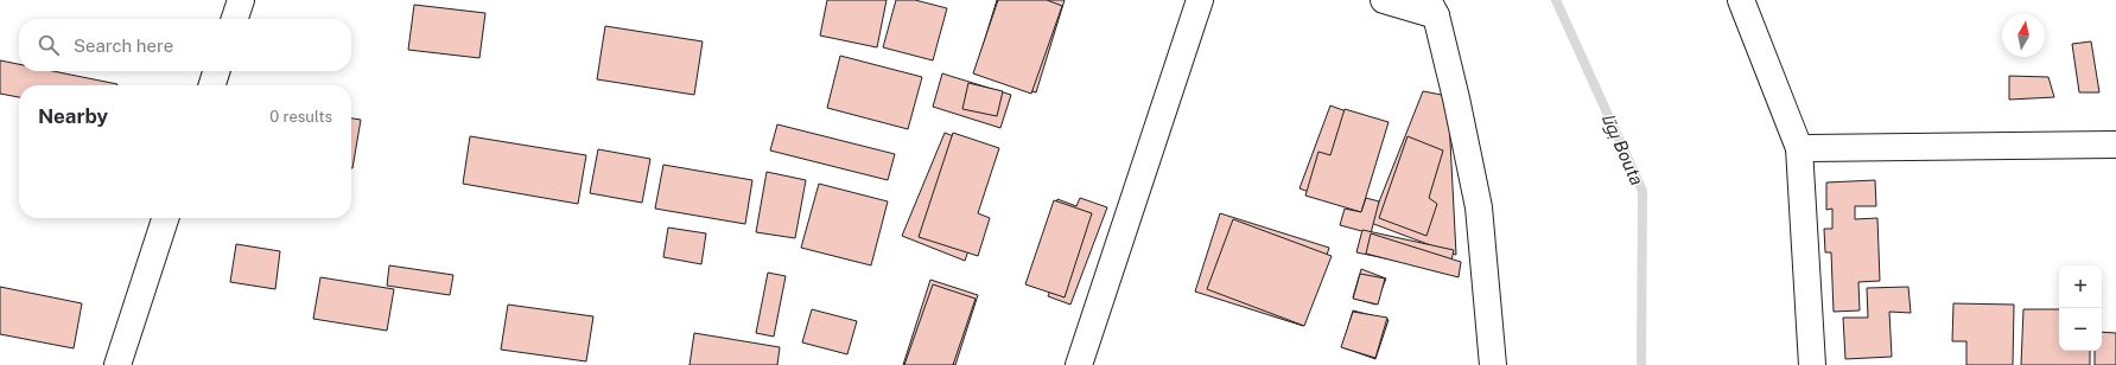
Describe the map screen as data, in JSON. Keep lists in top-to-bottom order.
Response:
{
  "water": ["بوتا Bouta"],
  "north": "top",
  "page": {
    "search": "Search here",
    "heading": ["Nearby", "0 results"],
    "map_buttons": ["+", "−"]
  }
}
